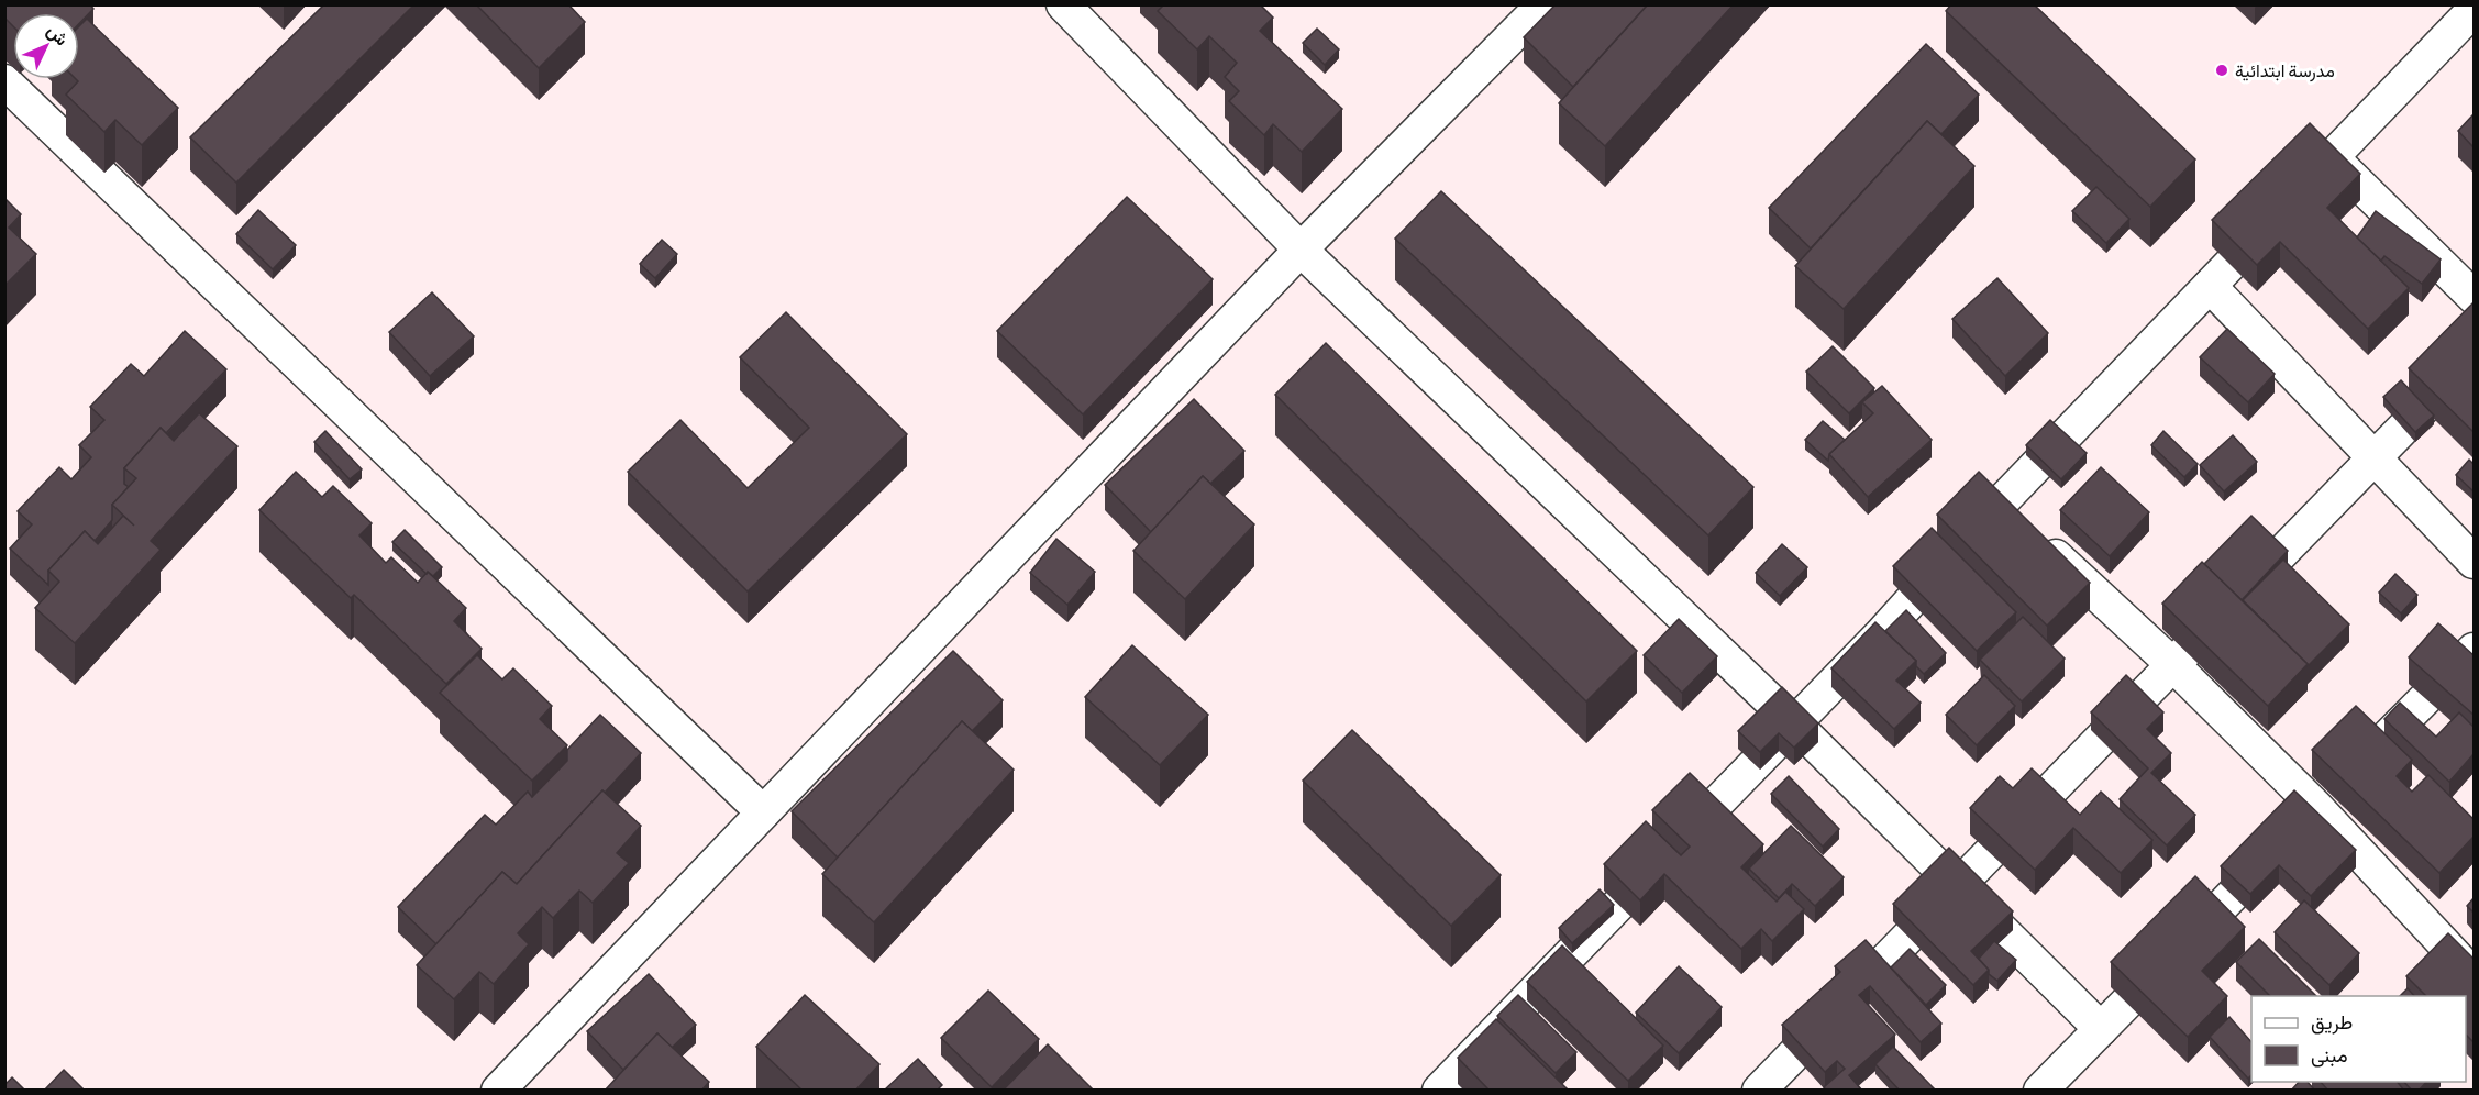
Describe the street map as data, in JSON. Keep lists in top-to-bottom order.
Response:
{
  "places": ["مدرسة ابتدائية"],
  "legend": ["طريق", "مبنى"],
  "north": "top right"
}
